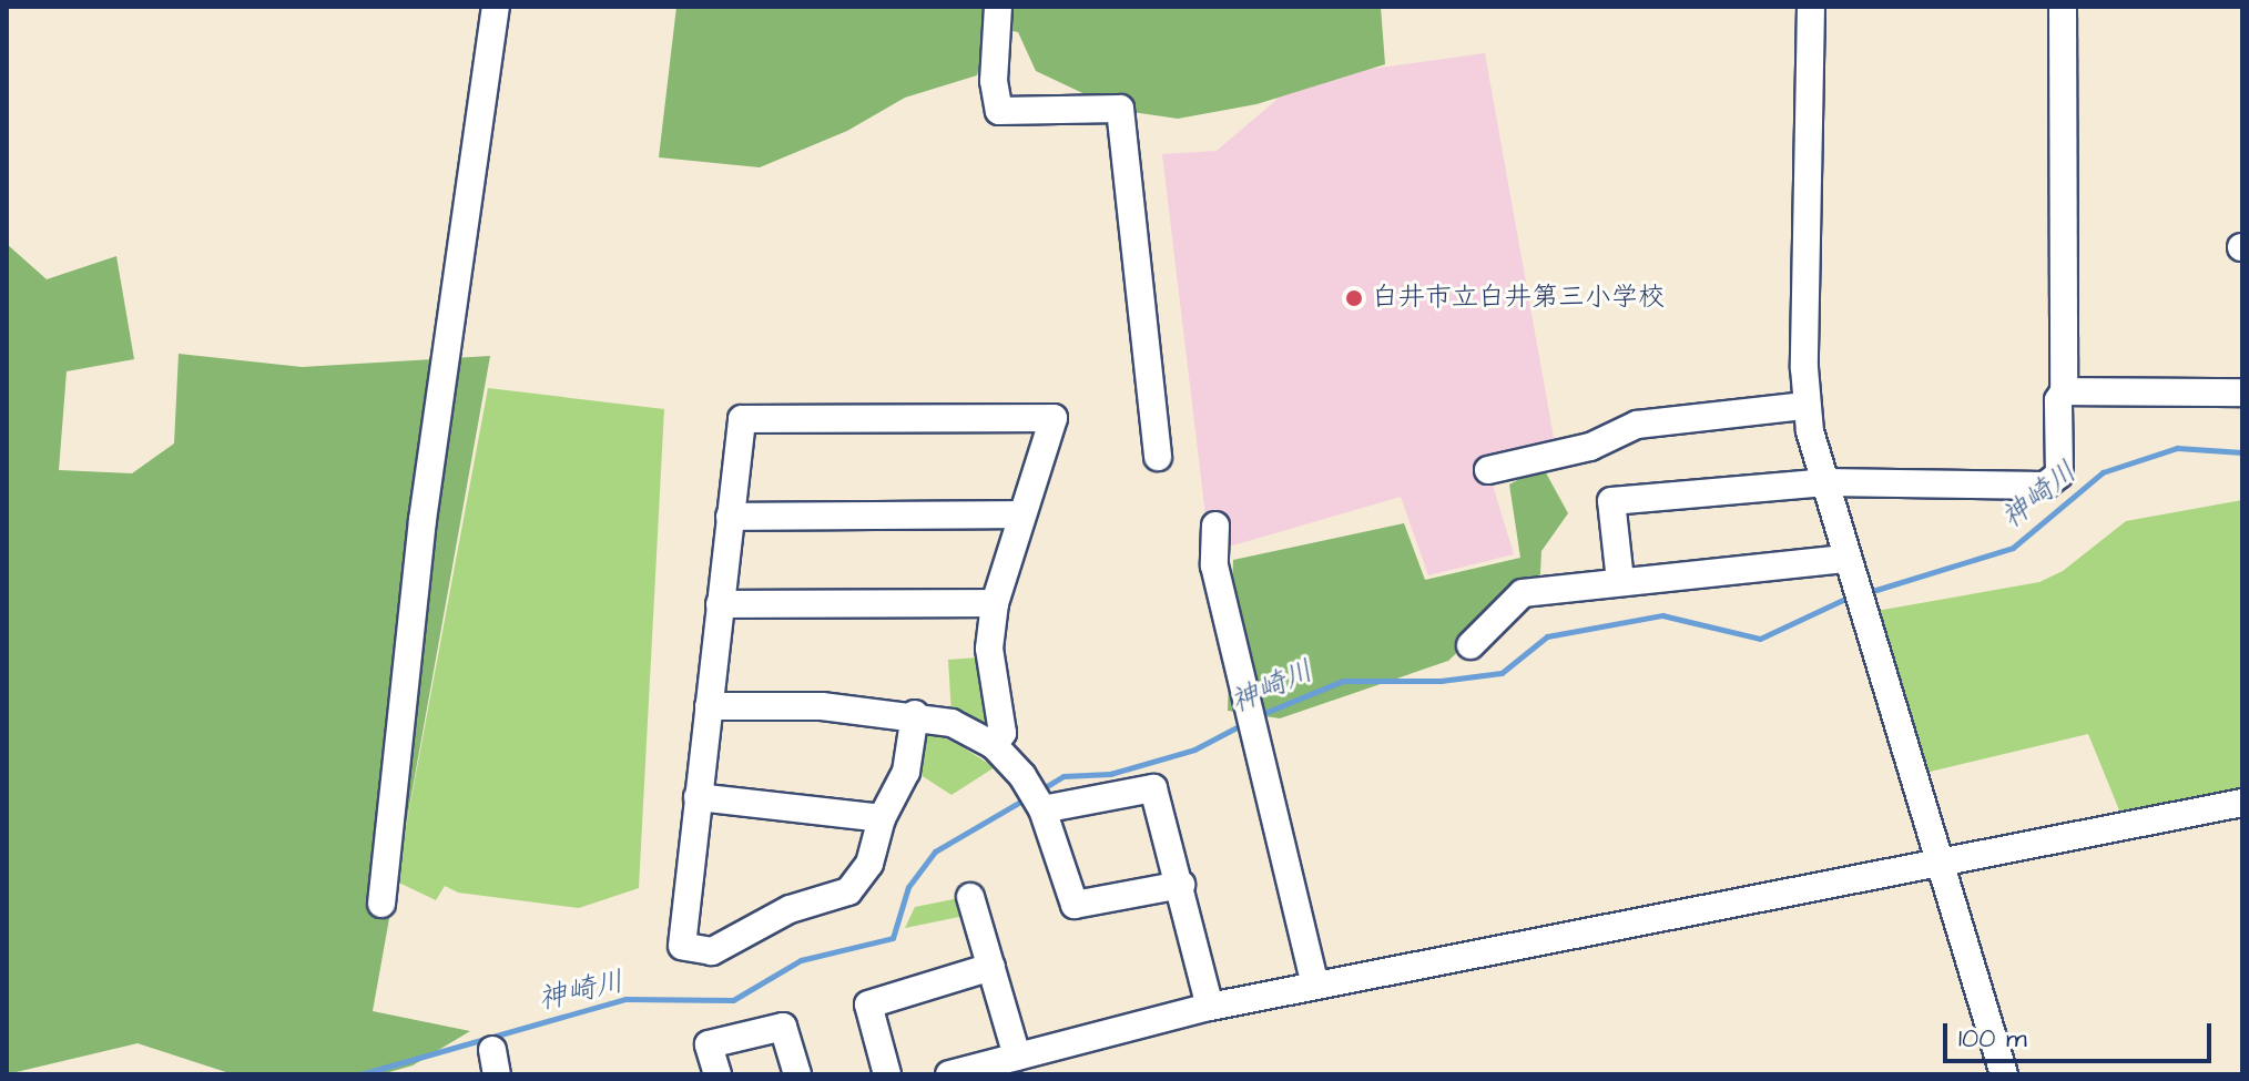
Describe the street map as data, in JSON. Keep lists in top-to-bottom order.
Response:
{
  "water": ["神崎川"],
  "places": ["白井市立白井第三小学校"],
  "scale_bar": "100 m"
}
